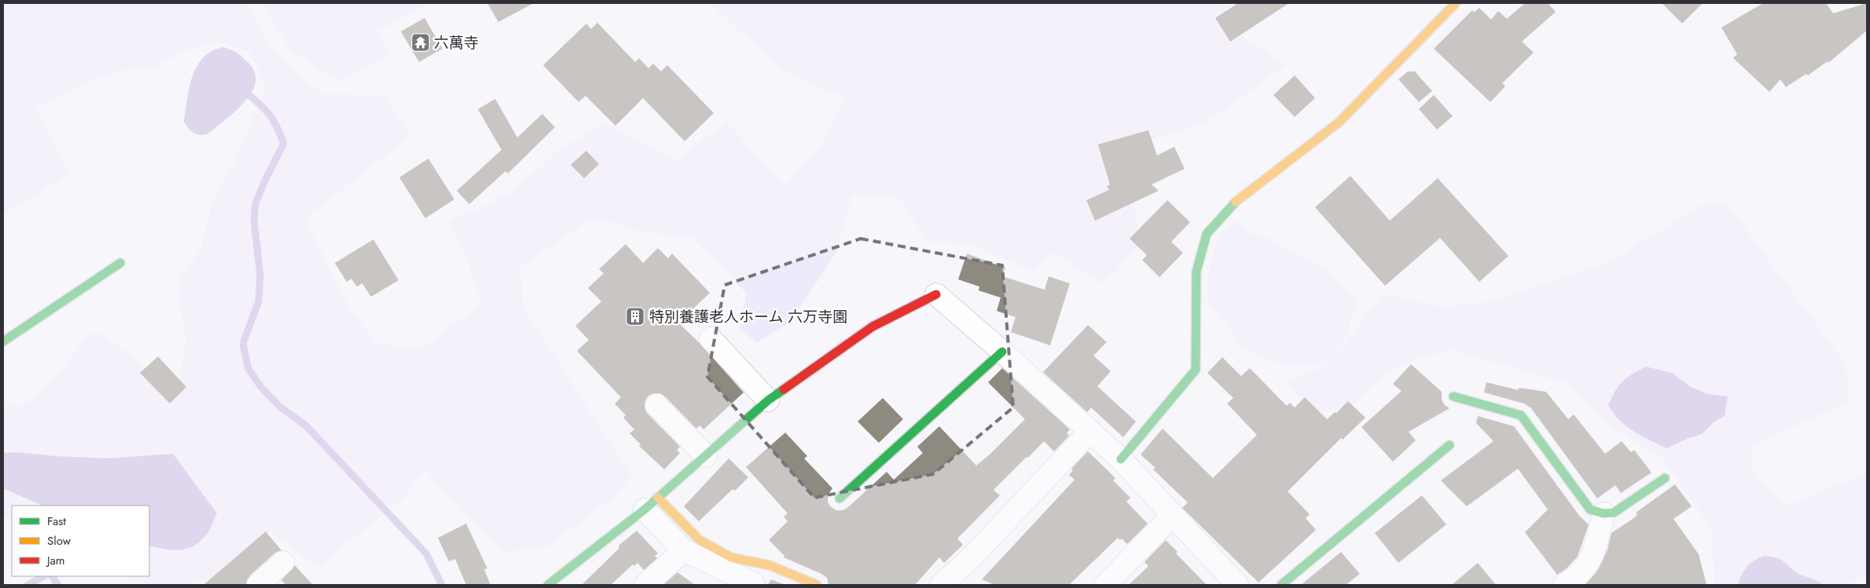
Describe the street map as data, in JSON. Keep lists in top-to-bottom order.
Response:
{
  "places": {
    "temple": ["六萬寺"],
    "building": ["特別養護老人ホーム 六万寺園"]
  },
  "legend": ["Fast", "Slow", "Jam"]
}
